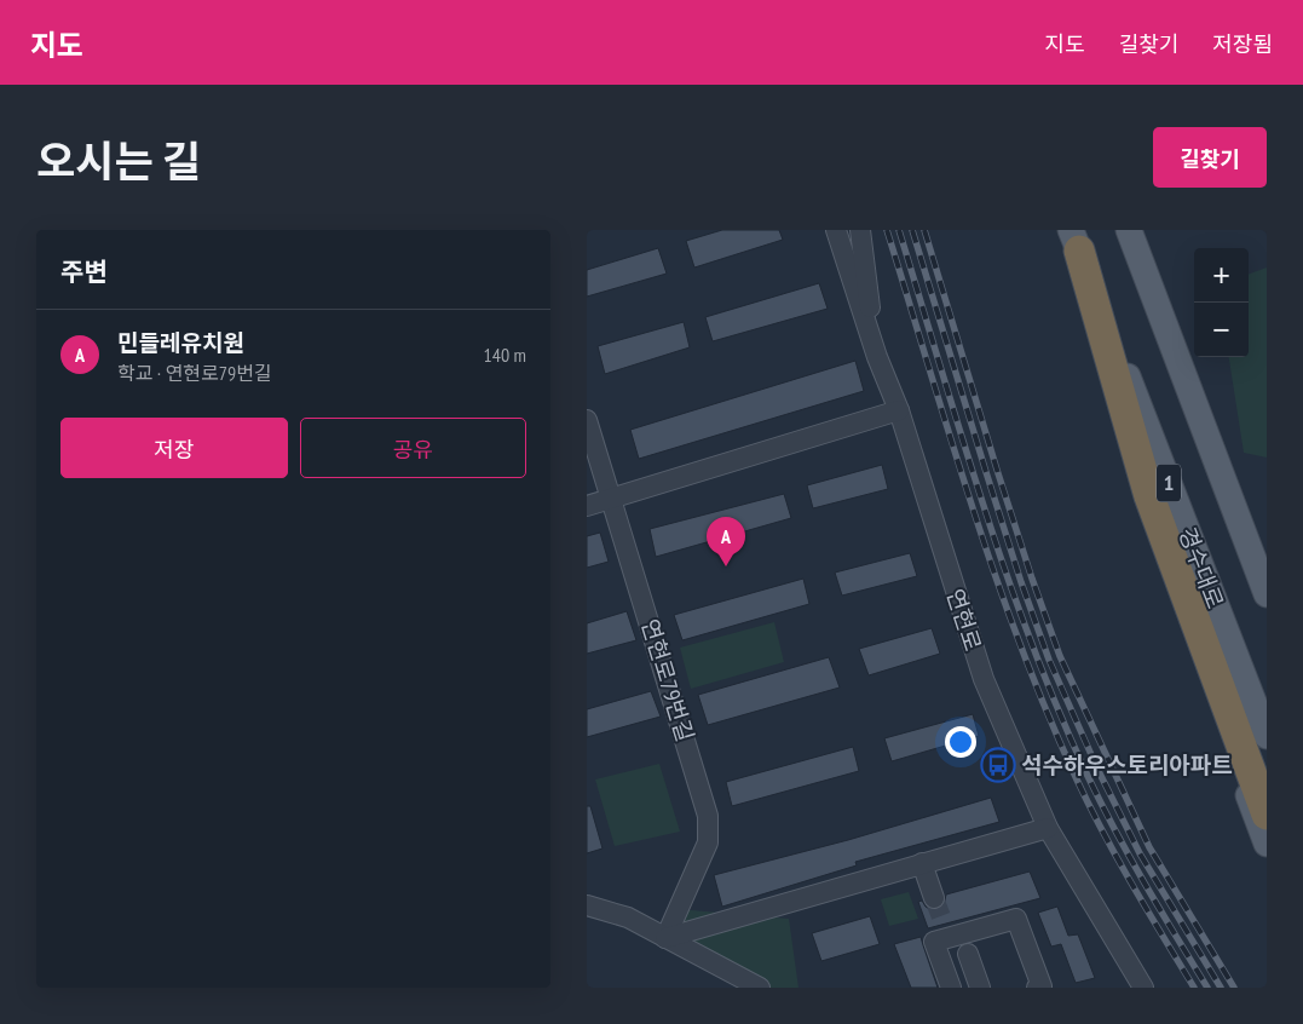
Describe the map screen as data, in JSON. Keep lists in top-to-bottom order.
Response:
{
  "streets": {
    "main road": ["1", "경수대로"],
    "street": ["연현로", "연현로79번길"]
  },
  "places": {
    "bus stop": ["석수하우스토리아파트"]
  },
  "page": {
    "header": "지도",
    "nav": ["지도", "길찾기", "저장됨"],
    "title": "오시는 길",
    "buttons": [
      "길찾기",
      ["저장", "공유"]
    ],
    "heading": "주변",
    "map_buttons": ["+", "−"],
    "list": [
      {
        "mark": "A",
        "name": "민들레유치원",
        "note": "학교 · 연현로79번길",
        "value": "140 m"
      }
    ],
    "pins": "A"
  }
}
